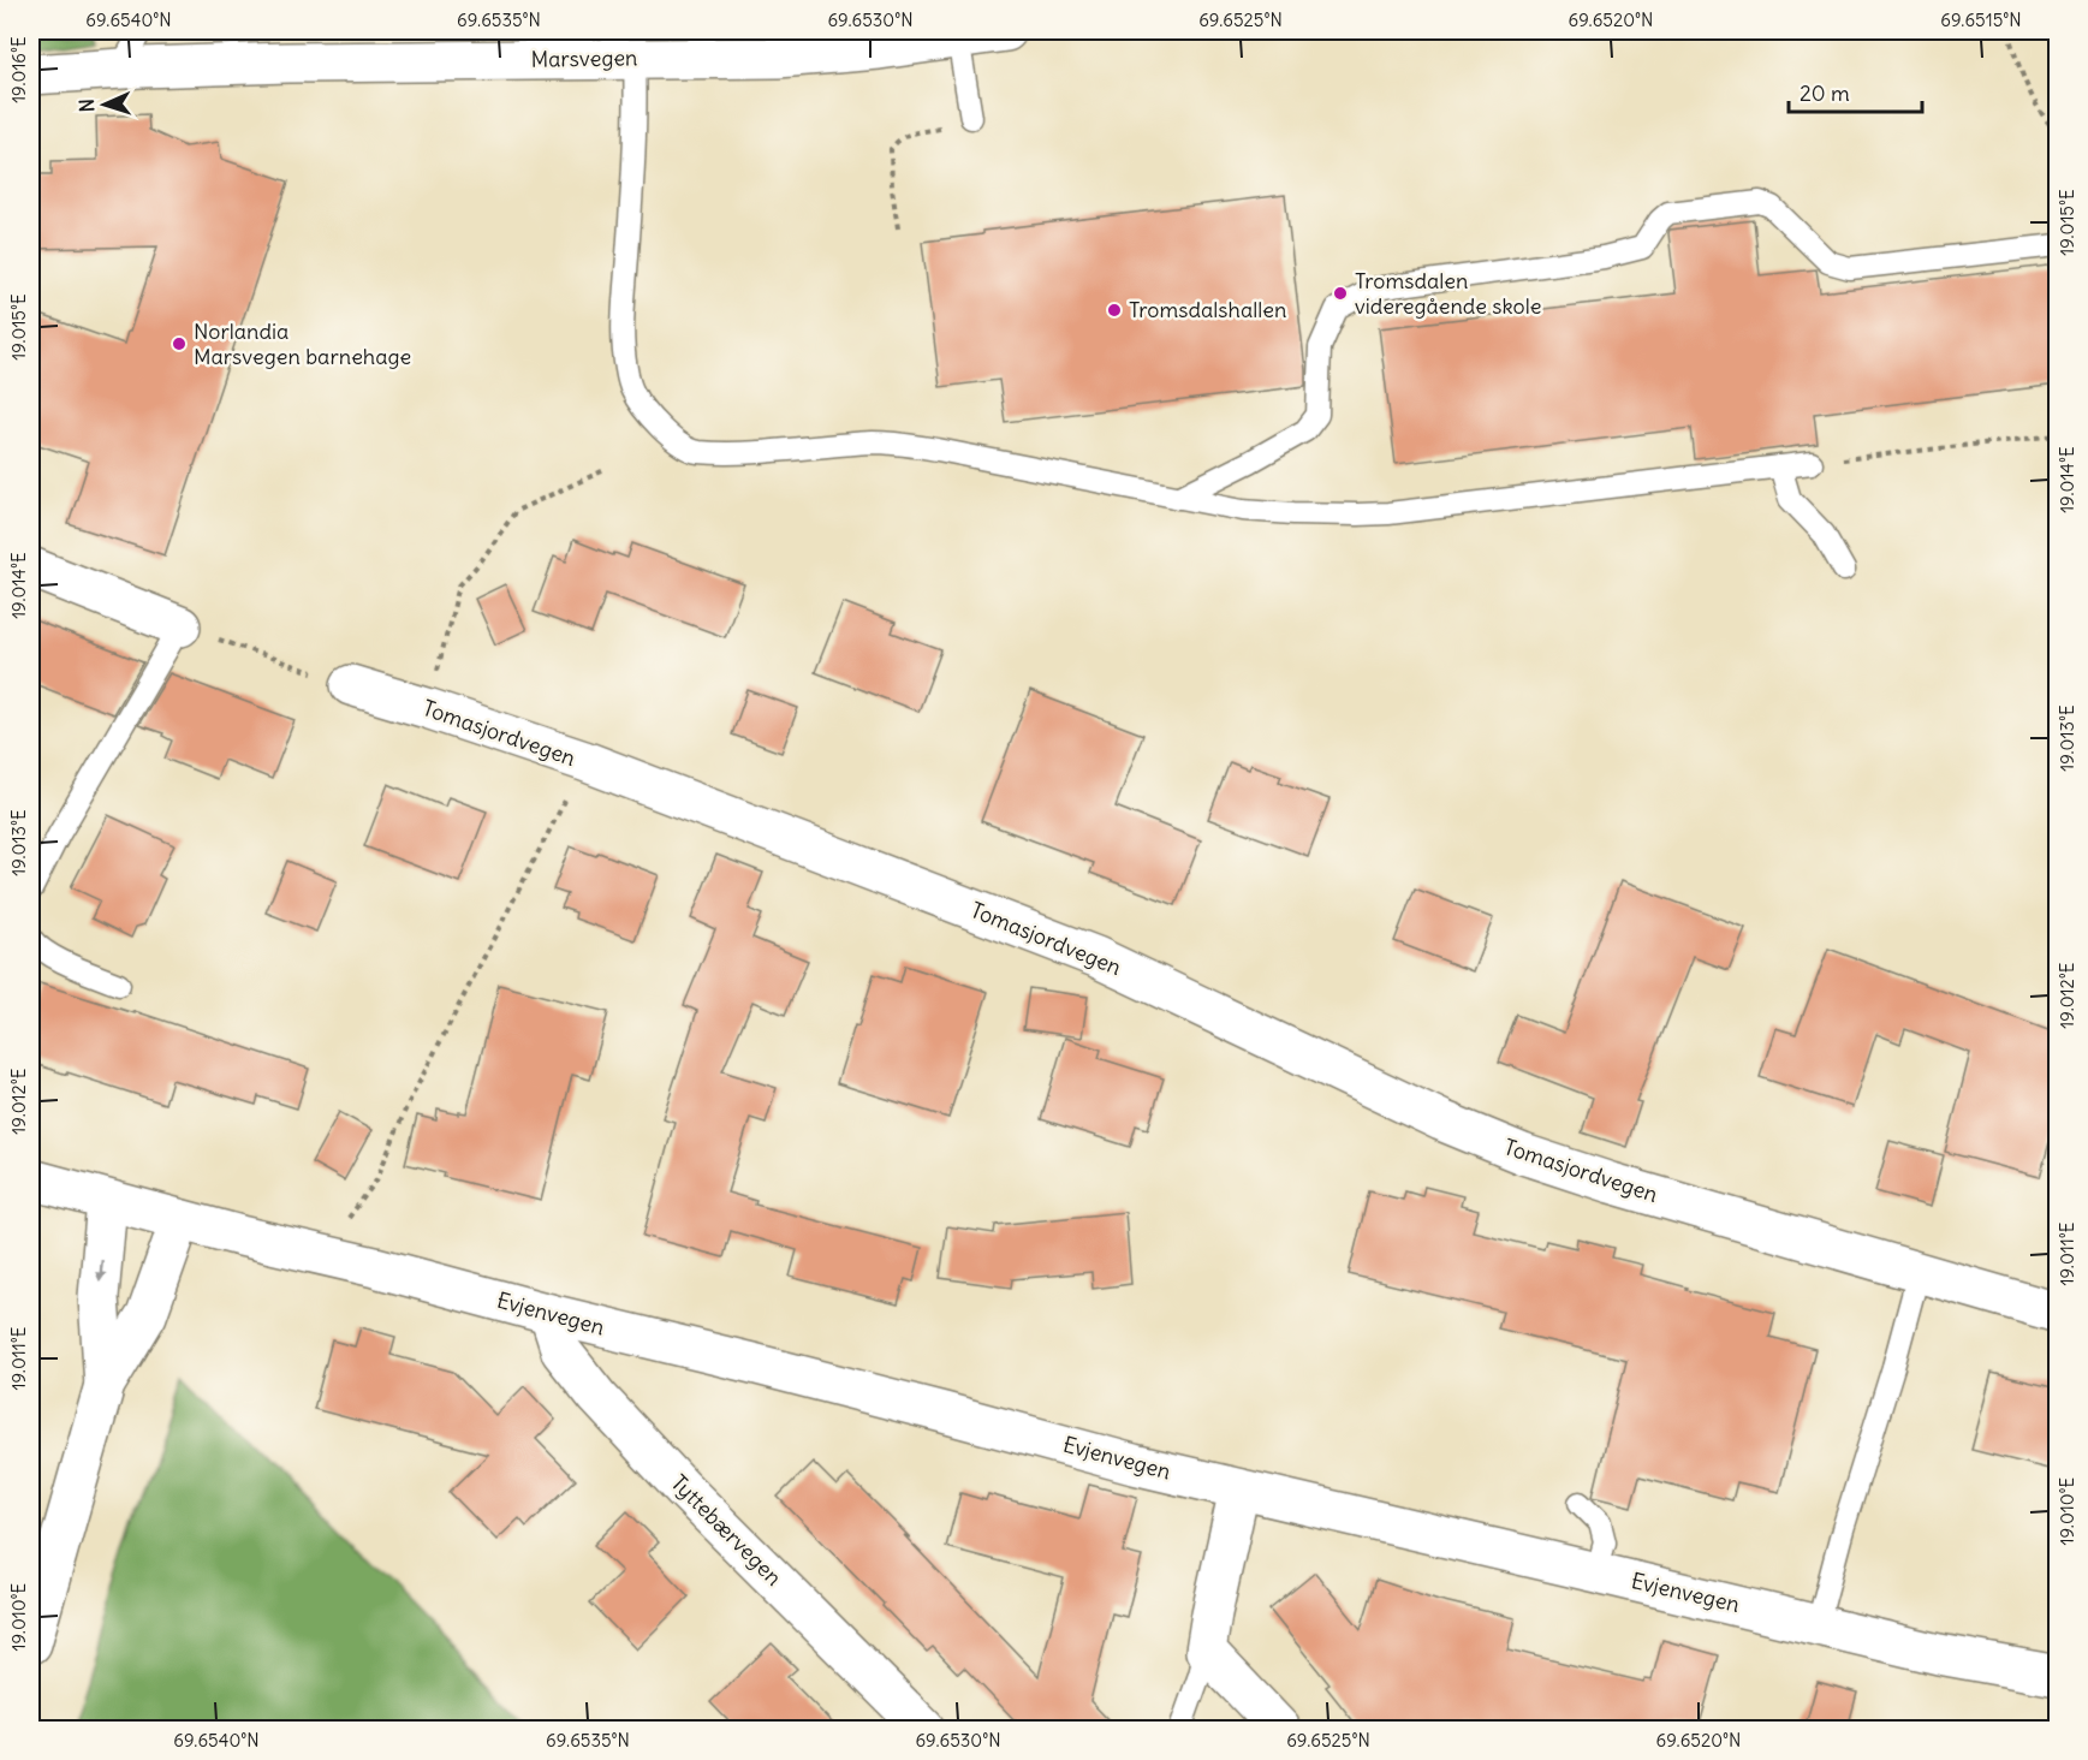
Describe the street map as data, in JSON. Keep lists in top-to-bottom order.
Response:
{
  "streets": {
    "street": [
      "Marsvegen",
      "Tomasjordvegen",
      "Evjenvegen",
      "Tyttebærvegen"
    ]
  },
  "crossings": [
    ["Evjenvegen", "Tyttebærvegen"]
  ],
  "places": ["Tromsdalen videregående skole", "Tromsdalshallen", "Norlandia Marsvegen barnehage"],
  "scale_bar": "20 m",
  "north": "left",
  "coordinates": [
    "69.6540°N",
    "69.6535°N",
    "69.6530°N",
    "69.6525°N",
    "69.6520°N",
    "69.6515°N",
    "19.016°E",
    "19.015°E",
    "19.014°E",
    "19.013°E",
    "19.012°E",
    "19.011°E",
    "19.010°E"
  ]
}
